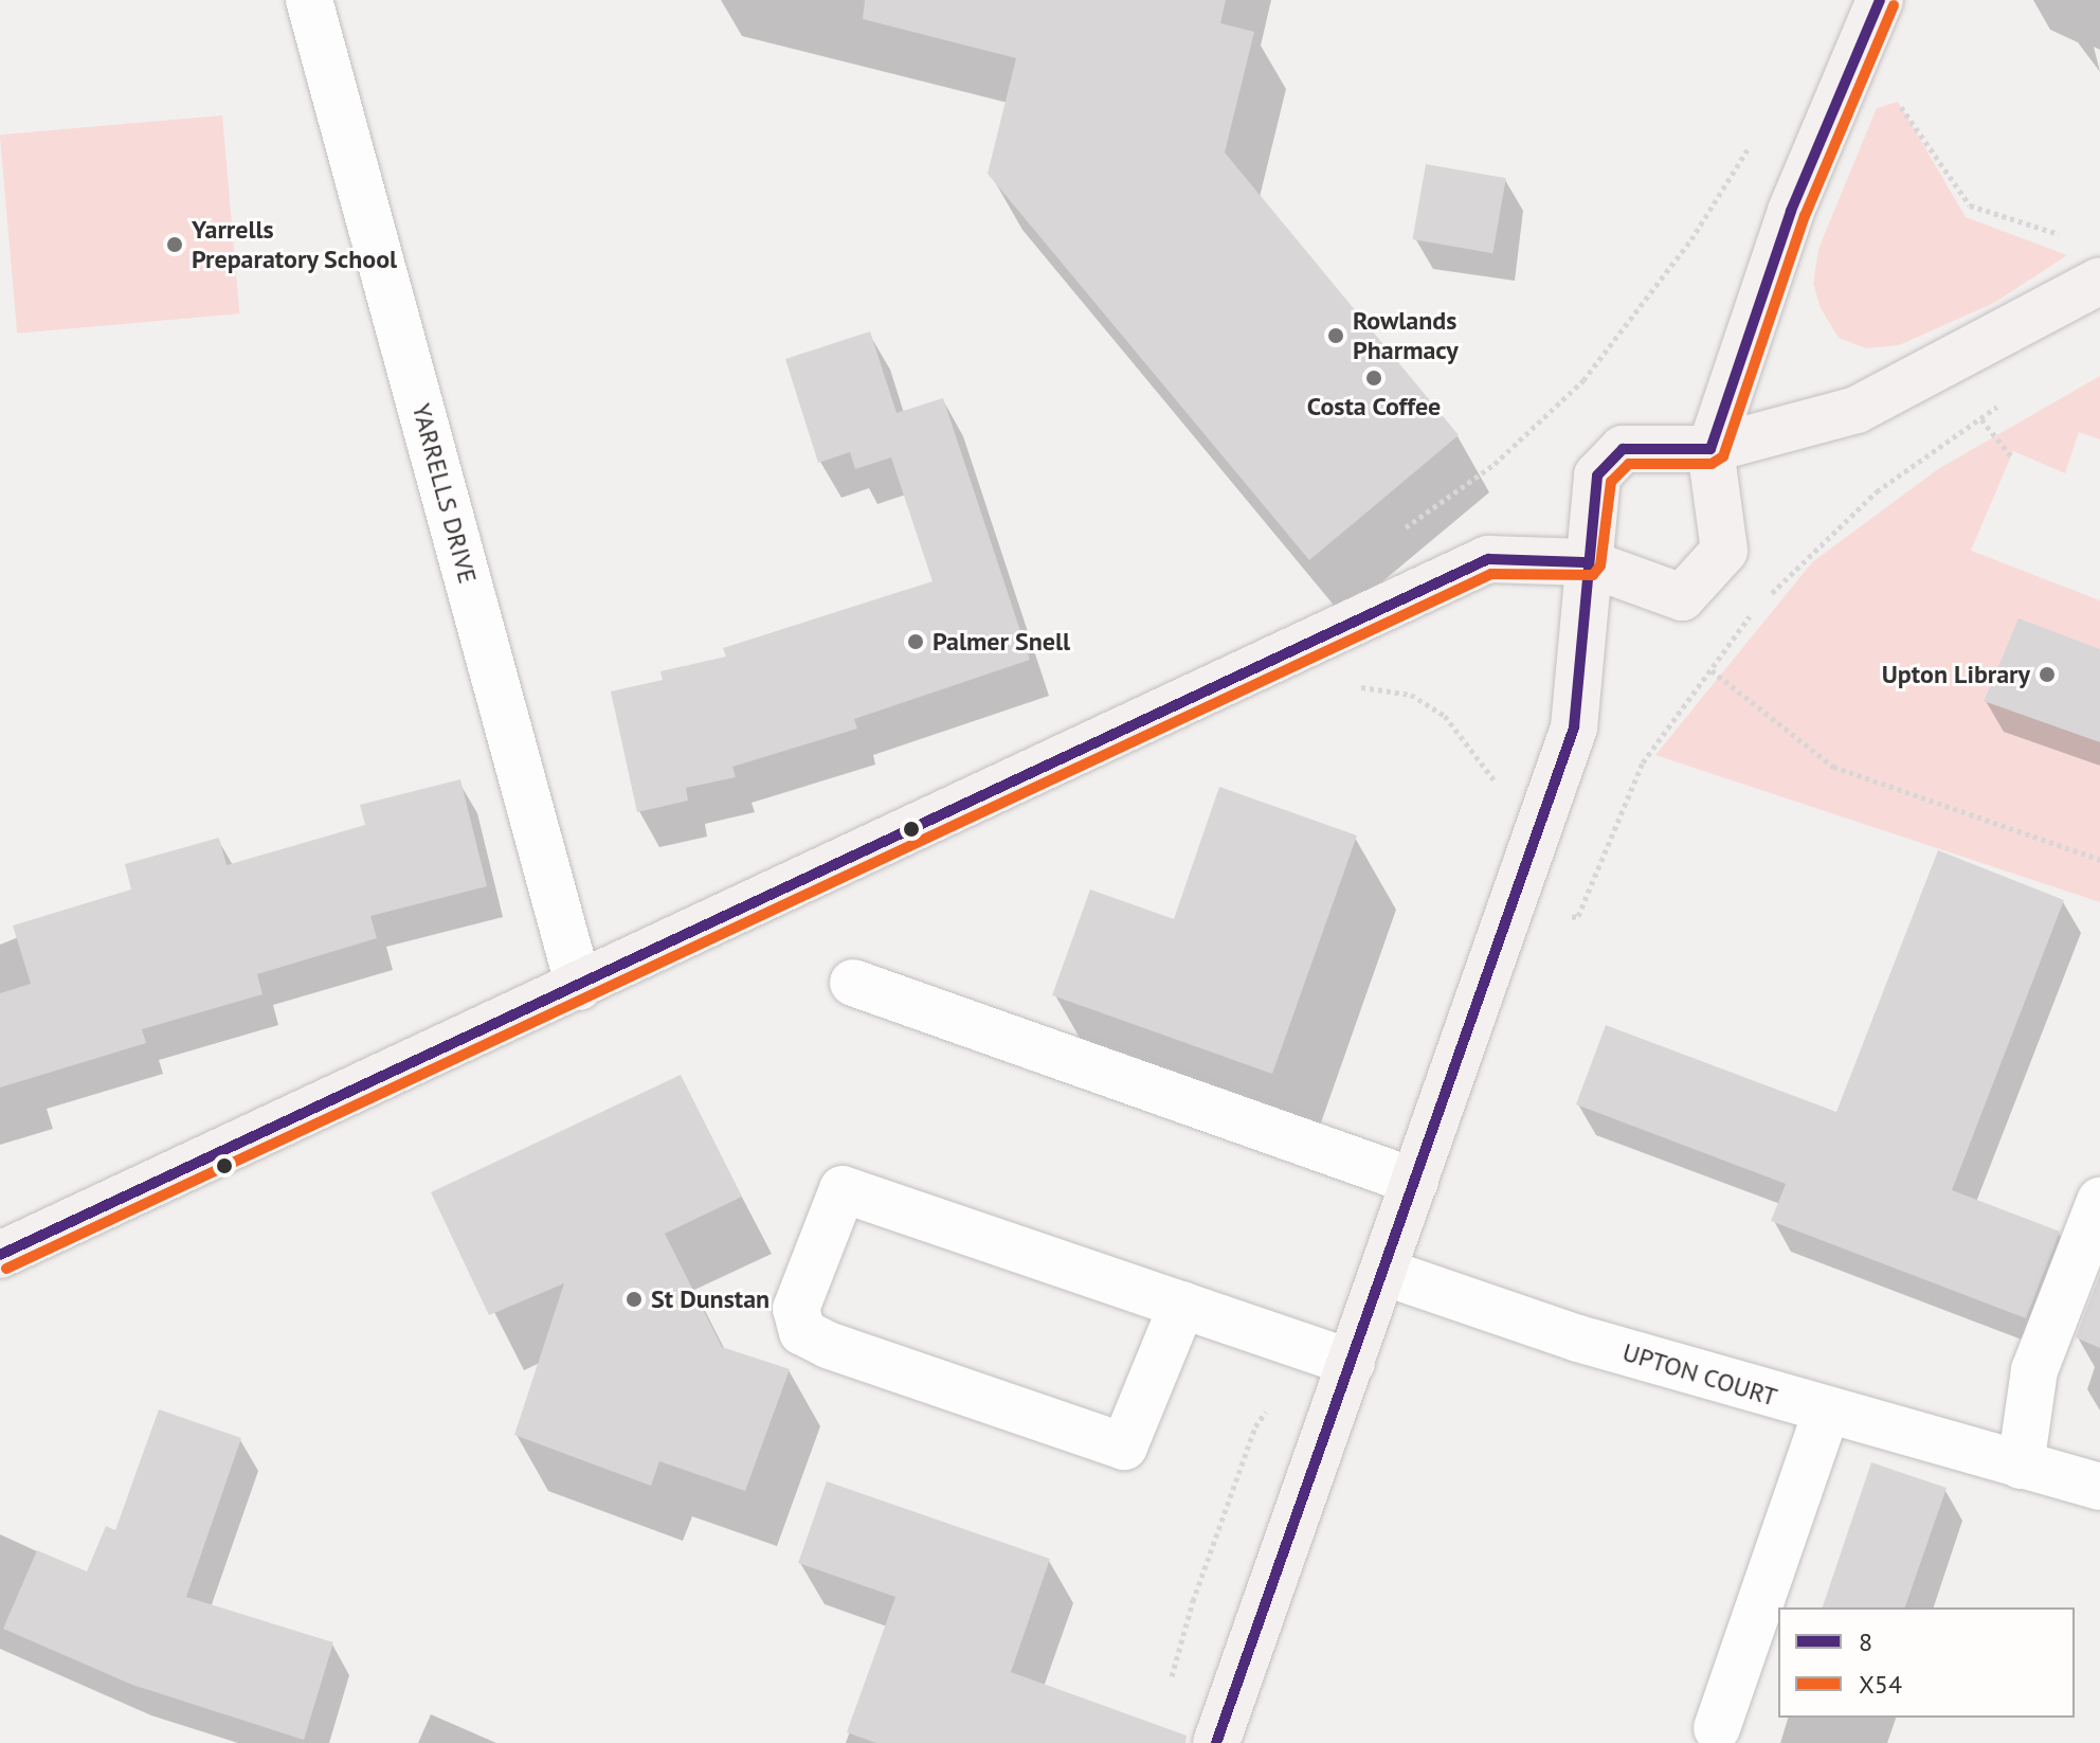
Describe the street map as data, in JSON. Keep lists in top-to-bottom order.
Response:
{
  "streets": {
    "street": ["YARRELLS DRIVE", "UPTON COURT"]
  },
  "places": [
    "Yarrells Preparatory School",
    "Rowlands Pharmacy",
    "Costa Coffee",
    "Palmer Snell",
    "Upton Library",
    "St Dunstan"
  ],
  "lines": ["transit line 8", "transit line X54"],
  "legend": ["8", "X54"]
}
